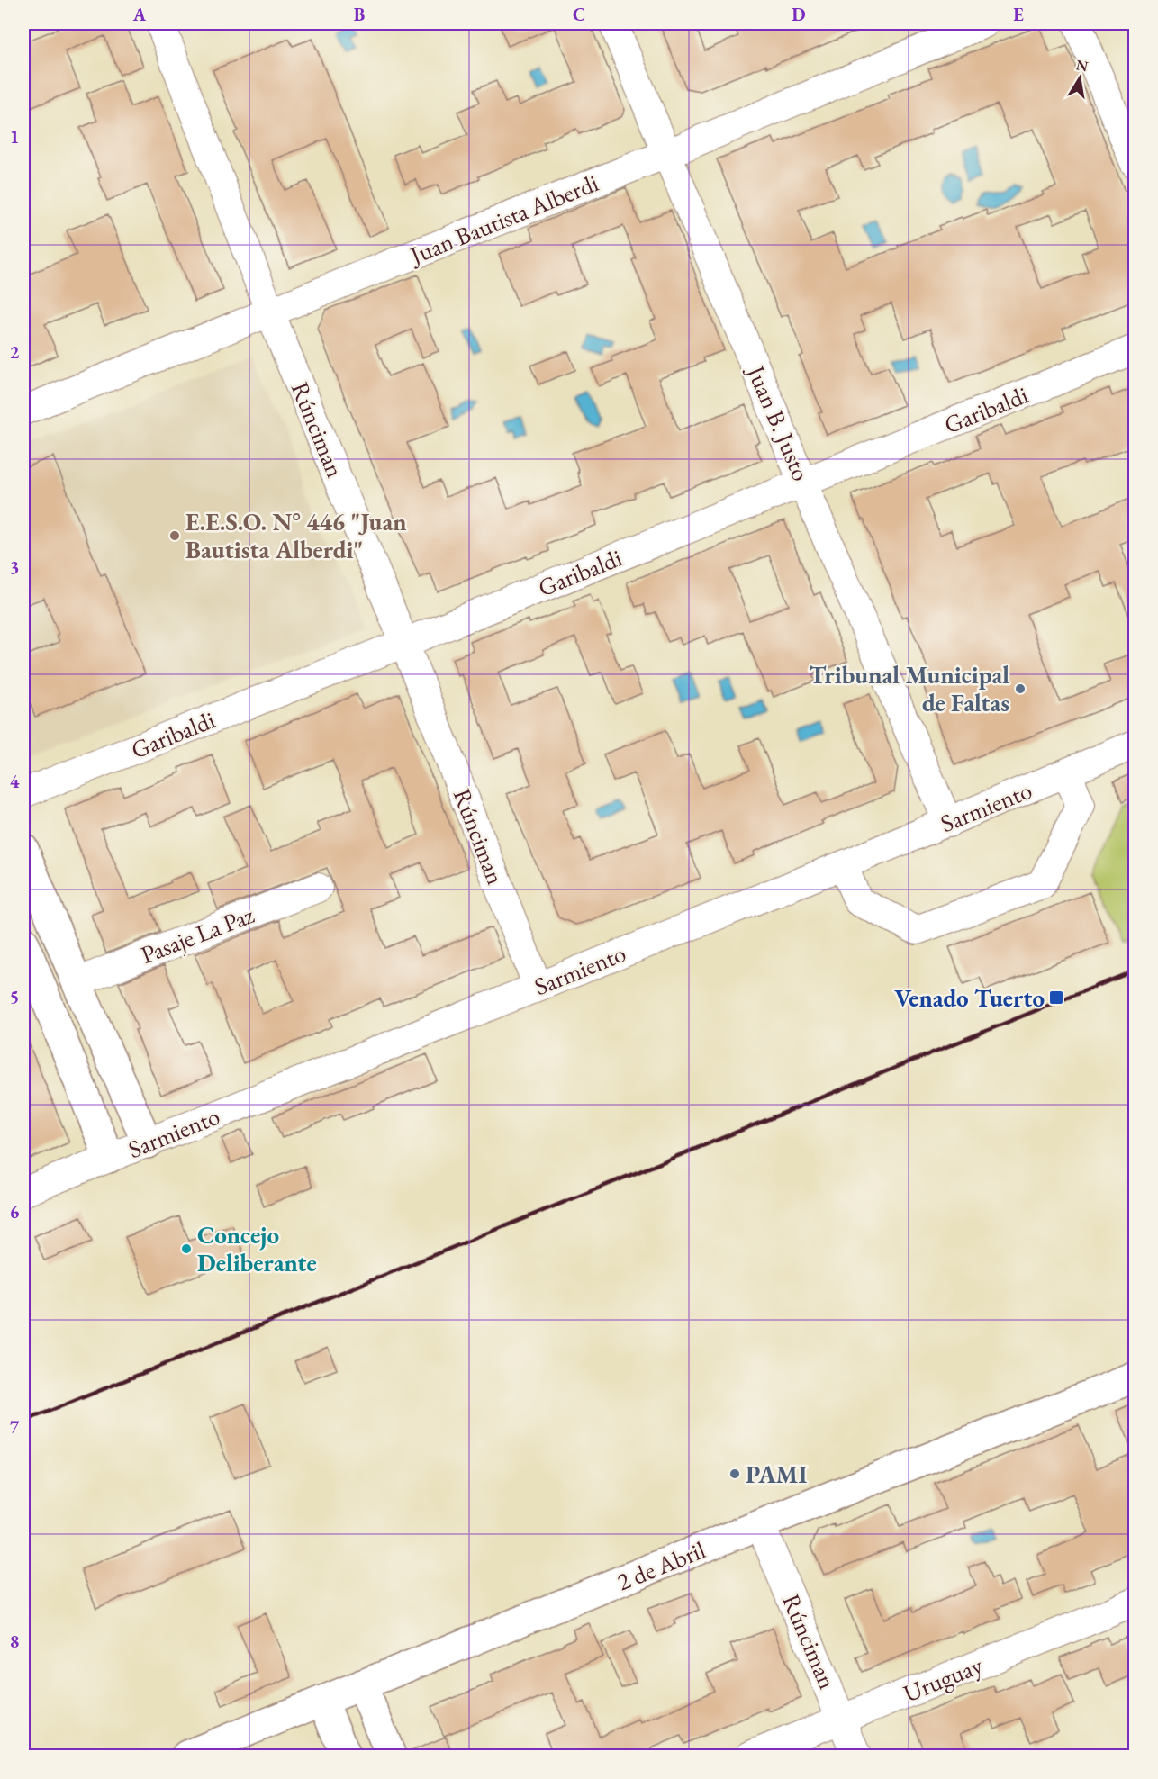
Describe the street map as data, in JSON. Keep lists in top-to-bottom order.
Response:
{
  "streets": {
    "main road": ["2 de Abril"],
    "street": [
      "Juan Bautista Alberdi",
      "Garibaldi",
      "Juan B. Justo",
      "Rúnciman",
      "Sarmiento",
      "Pasaje La Paz",
      "Uruguay"
    ]
  },
  "crossings": [
    ["Juan Bautista Alberdi", "Juan B. Justo"],
    ["Juan Bautista Alberdi", "Rúnciman"],
    ["Garibaldi", "Juan B. Justo"],
    ["Garibaldi", "Rúnciman"],
    ["Juan B. Justo", "Sarmiento"],
    ["Rúnciman", "Sarmiento"],
    ["Rúnciman", "2 de Abril"],
    ["Rúnciman", "Uruguay"]
  ],
  "places": {
    "other": [
      "E.E.S.O. N° 446 \"Juan Bautista Alberdi\"",
      "Tribunal Municipal de Faltas",
      "Concejo Deliberante",
      "PAMI"
    ],
    "transit": ["Venado Tuerto"]
  },
  "north": "top",
  "grid": {
    "columns": [
      "A",
      "B",
      "C",
      "D",
      "E"
    ],
    "rows": [
      "1",
      "2",
      "3",
      "4",
      "5",
      "6",
      "7",
      "8"
    ]
  }
}
